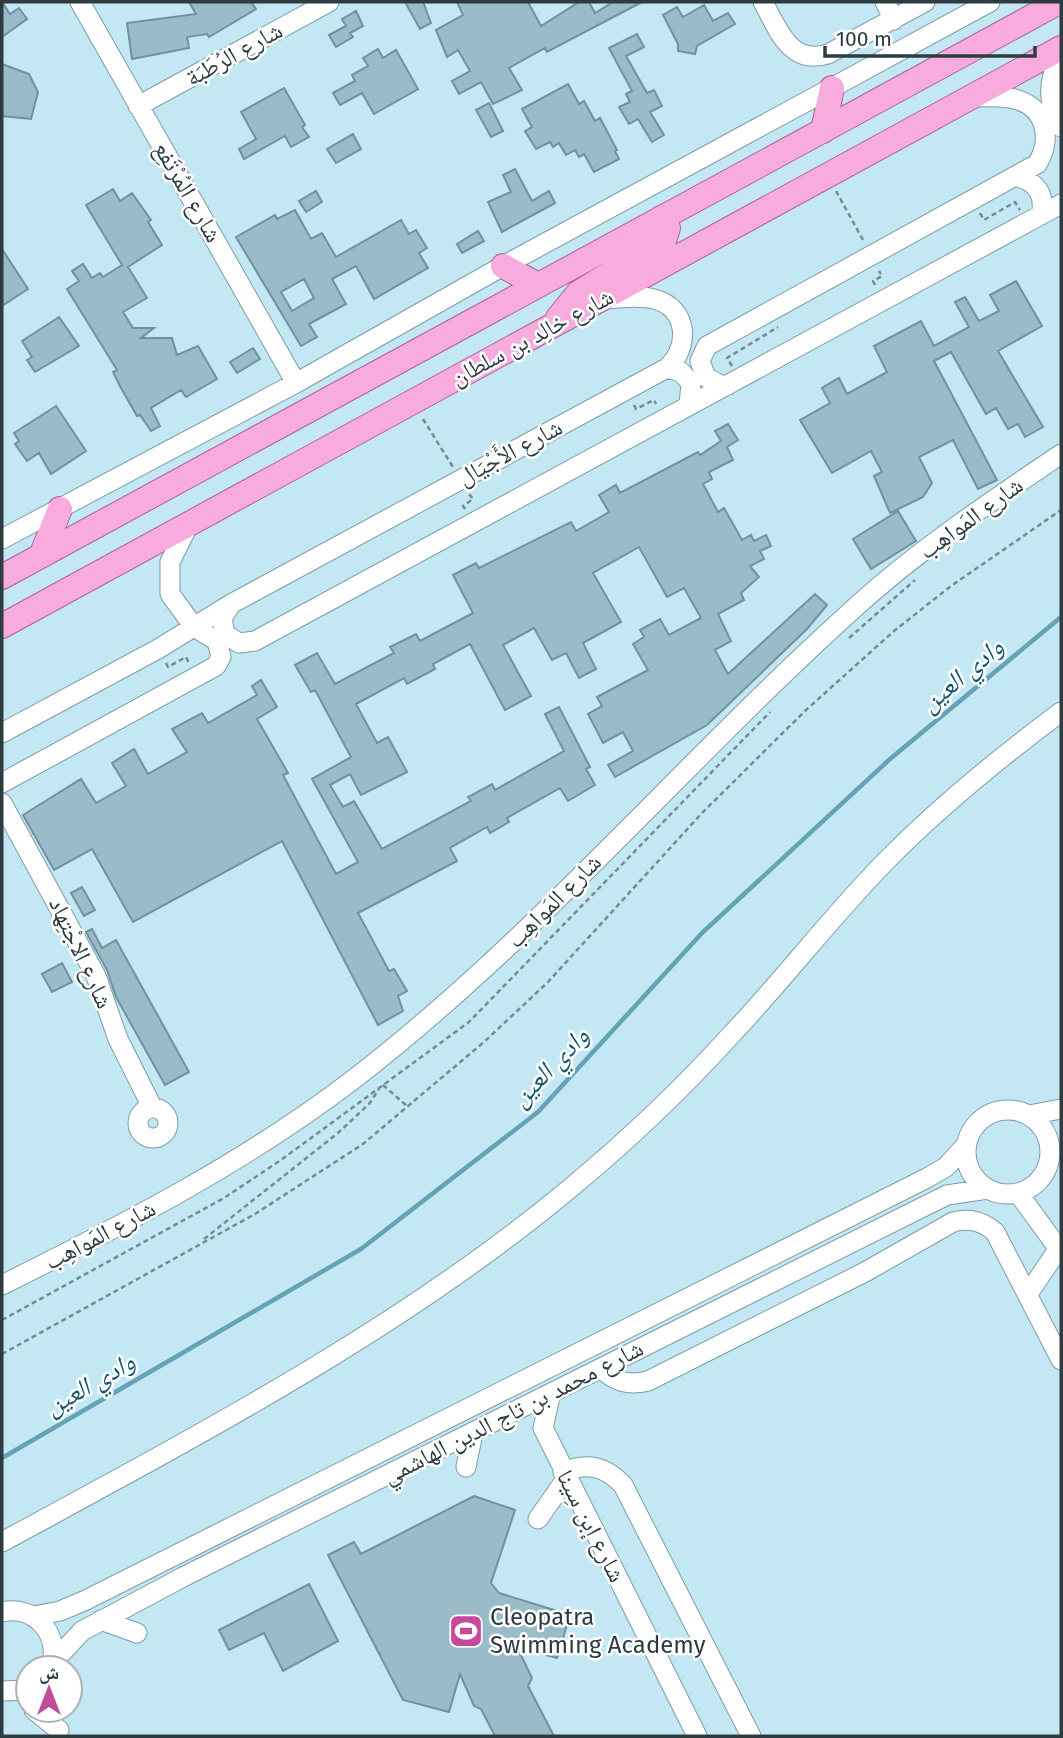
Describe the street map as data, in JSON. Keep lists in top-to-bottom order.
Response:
{
  "streets": {
    "main road": ["شارع خالِد بن سلطان"],
    "street": [
      "شارع الرُطَبَة",
      "شارع المُرْتَفِع",
      "شارع الأَجْيَال",
      "شارع المَواهِب",
      "شارع الاجْتِهاد",
      "شارع محمد بن تاج الدين الهاشمي",
      "شارع إبن سِينا"
    ]
  },
  "crossings": [
    ["شارع الرُطَبَة", "شارع المُرْتَفِع"]
  ],
  "water": ["وادي العين"],
  "places": {
    "sports": ["Cleopatra Swimming Academy"]
  },
  "scale_bar": "100 m",
  "north": "top"
}
